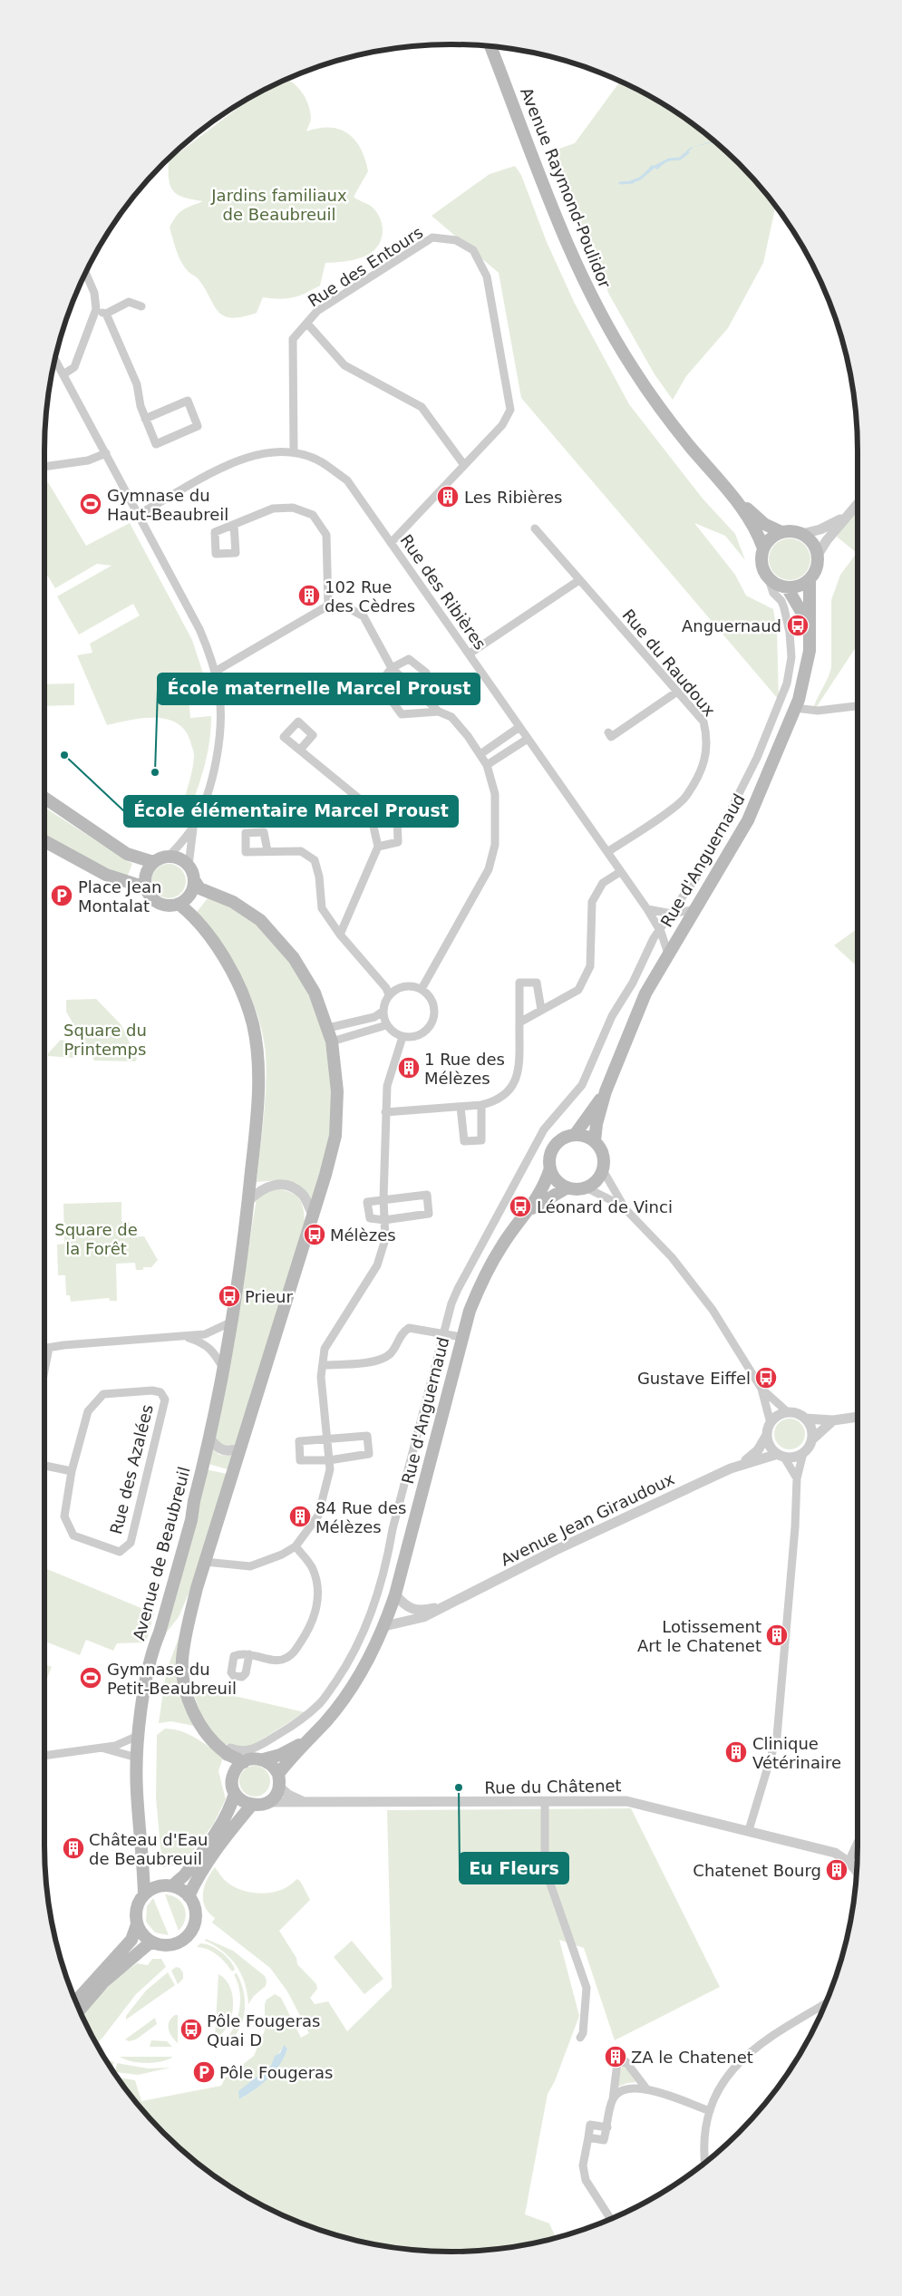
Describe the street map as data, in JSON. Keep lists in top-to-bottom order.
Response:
{
  "streets": {
    "main road": ["Avenue Raymond-Poulidor", "Rue d'Anguernaud", "Avenue de Beaubreuil"],
    "street": [
      "Rue des Entours",
      "Rue des Ribières",
      "Rue du Raudoux",
      "Rue des Azalées",
      "Avenue Jean Giraudoux",
      "Rue du Châtenet"
    ]
  },
  "crossings": [
    ["Avenue Raymond-Poulidor", "Rue d'Anguernaud"],
    ["Rue des Entours", "Rue des Ribières"],
    ["Rue des Ribières", "Rue du Raudoux"],
    ["Rue des Ribières", "Rue d'Anguernaud"],
    ["Rue d'Anguernaud", "Avenue Jean Giraudoux"],
    ["Rue d'Anguernaud", "Rue du Châtenet"]
  ],
  "parks": ["Jardins familiaux de Beaubreuil", "Square du Printemps", "Square de la Forêt"],
  "places": {
    "building": [
      "Les Ribières",
      "102 Rue des Cèdres",
      "1 Rue des Mélèzes",
      "84 Rue des Mélèzes",
      "Lotissement Art le Chatenet",
      "Clinique Vétérinaire",
      "Château d'Eau de Beaubreuil",
      "Chatenet Bourg",
      "ZA le Chatenet"
    ],
    "sports": ["Gymnase du Haut-Beaubreil", "Gymnase du Petit-Beaubreuil"],
    "bus stop": [
      "Anguernaud",
      "Léonard de Vinci",
      "Mélèzes",
      "Prieur",
      "Gustave Eiffel",
      "Pôle Fougeras Quai D"
    ],
    "other": ["École élémentaire Marcel Proust", "École maternelle Marcel Proust", "Eu Fleurs"],
    "parking": ["Place Jean Montalat", "Pôle Fougeras"]
  }
}
